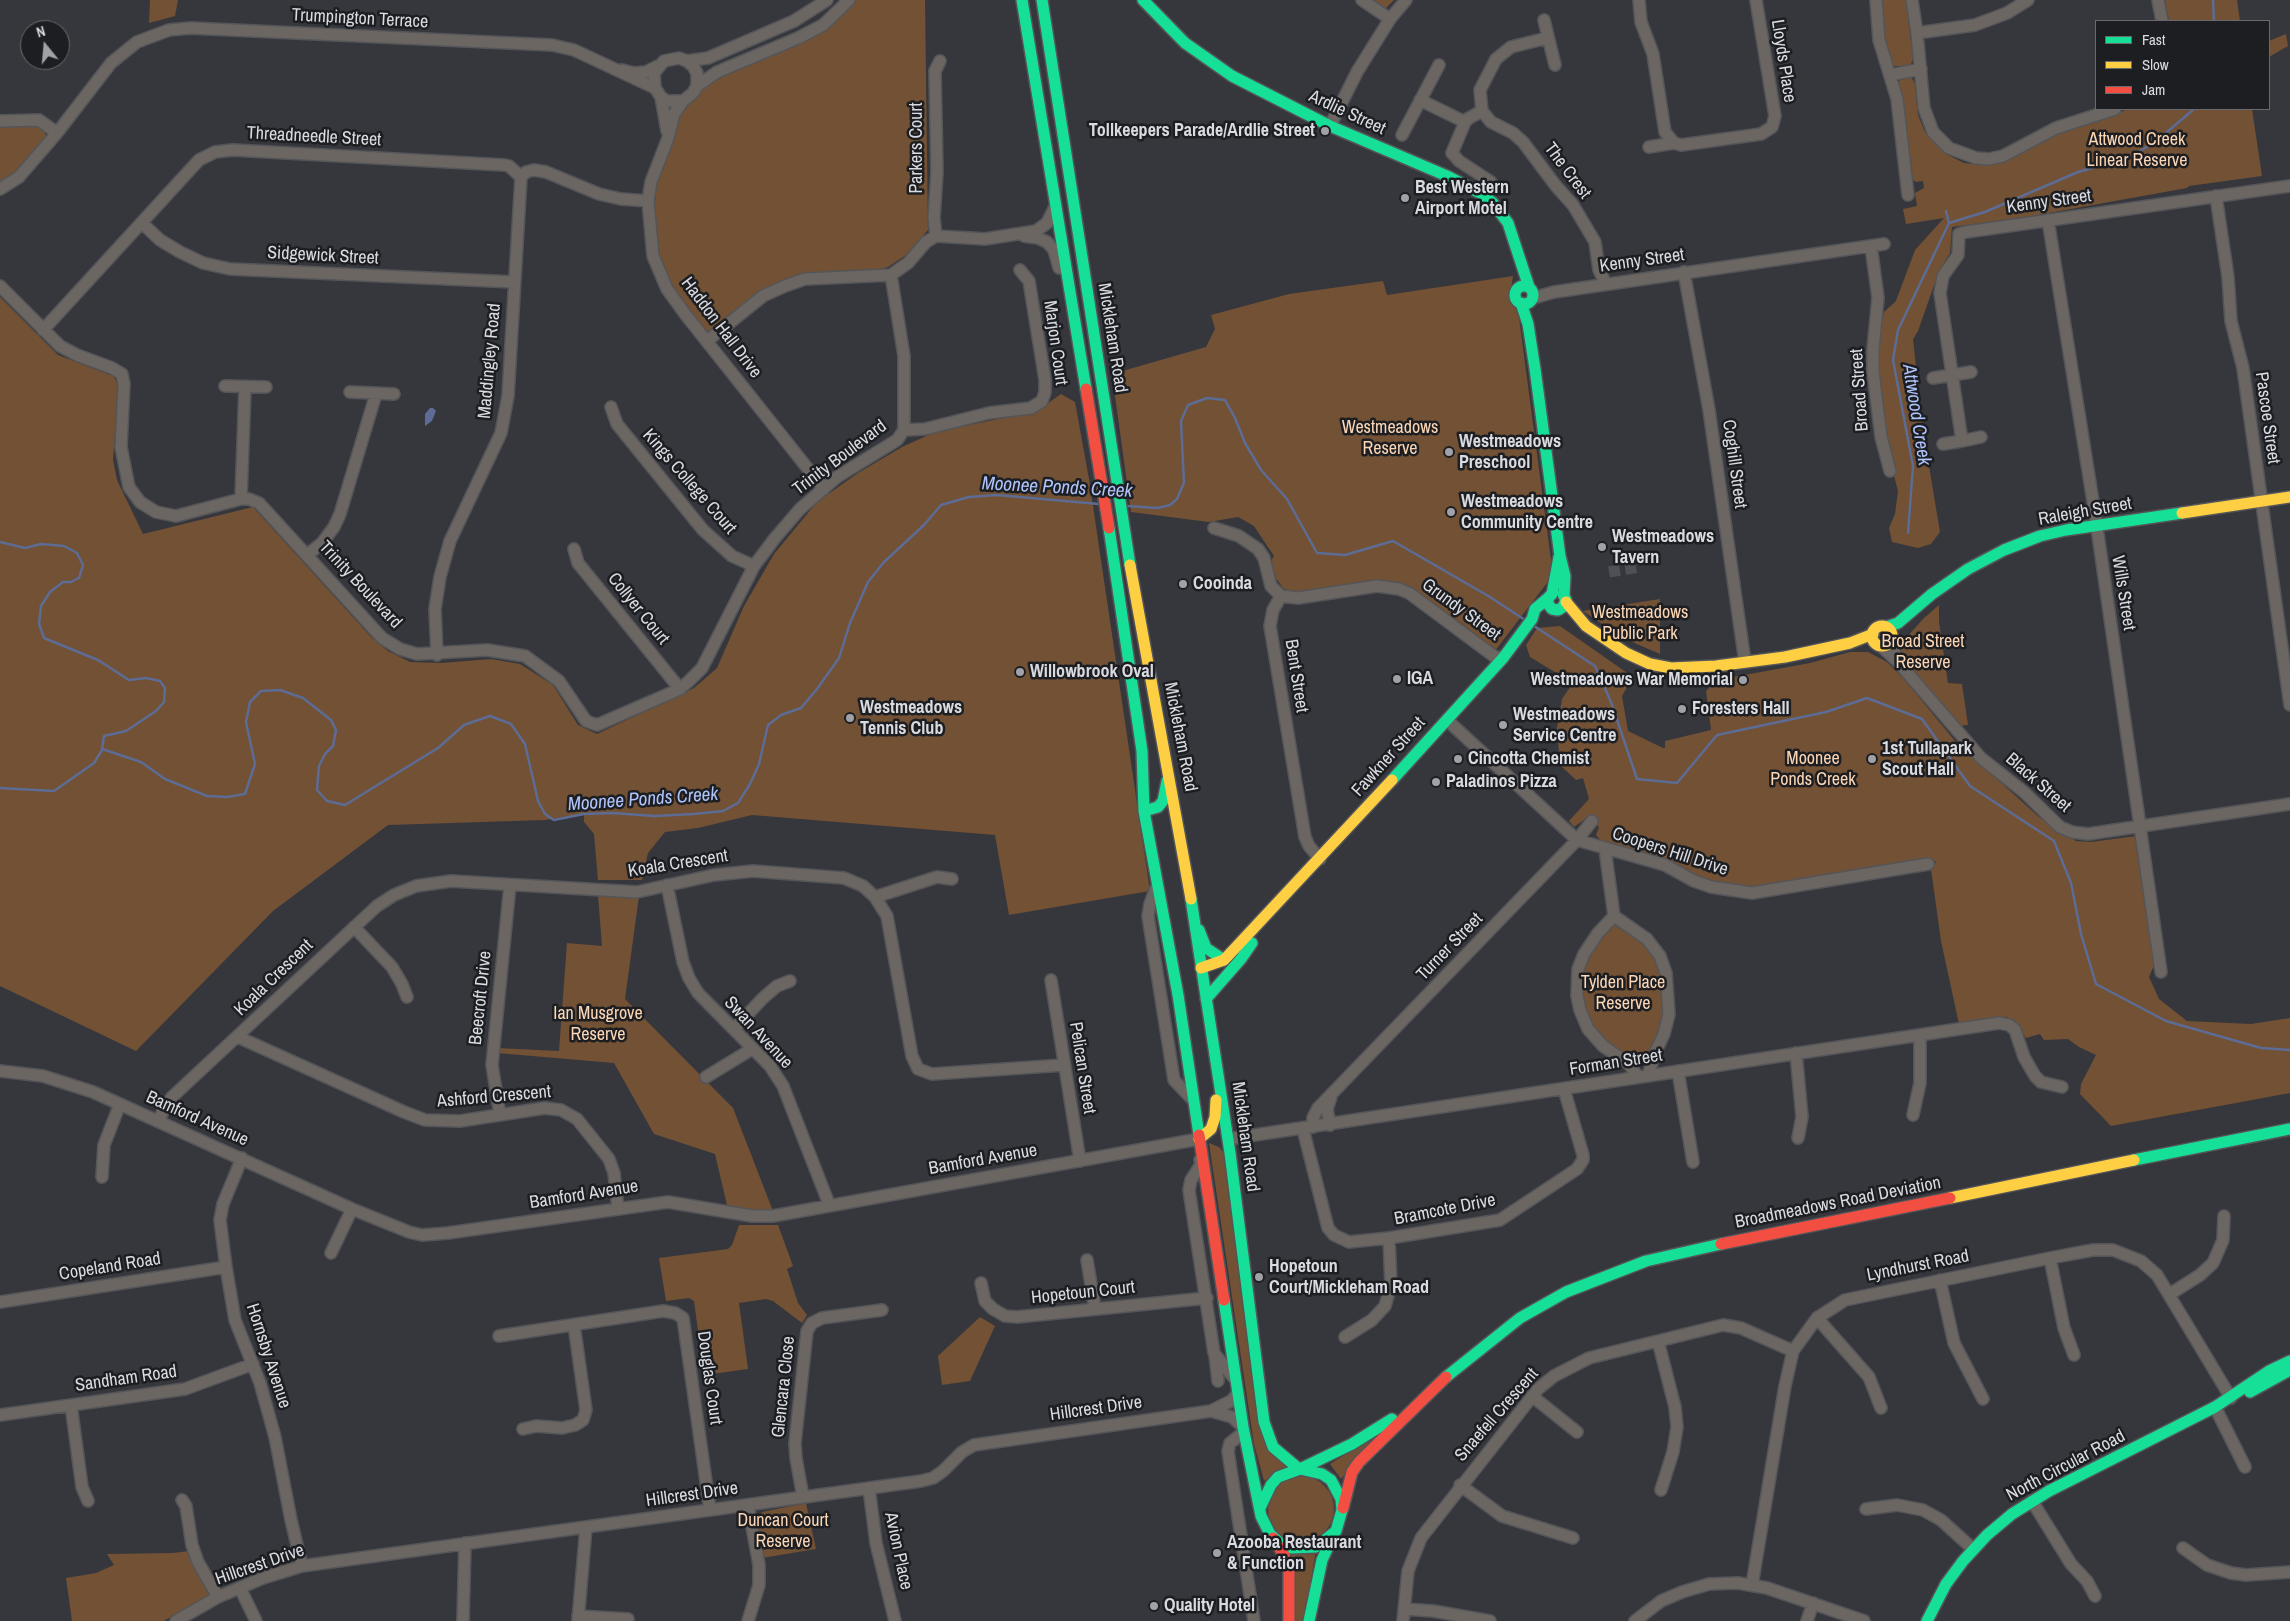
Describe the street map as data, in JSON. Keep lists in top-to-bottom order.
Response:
{
  "streets": {
    "main road": [
      "Ardlie Street",
      "Mickleham Road",
      "Raleigh Street",
      "Fawkner Street",
      "Broadmeadows Road Deviation",
      "North Circular Road"
    ],
    "street": [
      "Trumpington Terrace",
      "Lloyds Place",
      "Threadneedle Street",
      "Parkers Court",
      "The Crest",
      "Kenny Street",
      "Sidgewick Street",
      "Haddon Hall Drive",
      "Marjon Court",
      "Maddingley Road",
      "Broad Street",
      "Pascoe Street",
      "Trinity Boulevard",
      "Coghill Street",
      "Kings College Court",
      "Wills Street",
      "Collyer Court",
      "Grundy Street",
      "Bent Street",
      "Black Street",
      "Coopers Hill Drive",
      "Koala Crescent",
      "Turner Street",
      "Beecroft Drive",
      "Swan Avenue",
      "Forman Street",
      "Pelican Street",
      "Ashford Crescent",
      "Bamford Avenue",
      "Bramcote Drive",
      "Lyndhurst Road",
      "Copeland Road",
      "Hopetoun Court",
      "Hornsby Avenue",
      "Douglas Court",
      "Sandham Road",
      "Glencara Close",
      "Hillcrest Drive",
      "Snaefell Crescent",
      "Avion Place"
    ]
  },
  "crossings": [
    ["Trumpington Terrace", "Haddon Hall Drive"],
    ["Ardlie Street", "Kenny Street"],
    ["Ardlie Street", "Fawkner Street"],
    ["Threadneedle Street", "Sidgewick Street"],
    ["Threadneedle Street", "Maddingley Road"],
    ["The Crest", "Kenny Street"],
    ["Kenny Street", "Broad Street"],
    ["Kenny Street", "Pascoe Street"],
    ["Kenny Street", "Coghill Street"],
    ["Kenny Street", "Wills Street"],
    ["Sidgewick Street", "Maddingley Road"],
    ["Haddon Hall Drive", "Trinity Boulevard"],
    ["Mickleham Road", "Fawkner Street"],
    ["Mickleham Road", "Forman Street"],
    ["Mickleham Road", "Bamford Avenue"],
    ["Mickleham Road", "Broadmeadows Road Deviation"],
    ["Mickleham Road", "Hillcrest Drive"],
    ["Marjon Court", "Trinity Boulevard"],
    ["Maddingley Road", "Trinity Boulevard"],
    ["Pascoe Street", "Raleigh Street"],
    ["Trinity Boulevard", "Kings College Court"],
    ["Trinity Boulevard", "Collyer Court"],
    ["Raleigh Street", "Wills Street"],
    ["Raleigh Street", "Black Street"],
    ["Wills Street", "Black Street"],
    ["Grundy Street", "Bent Street"],
    ["Grundy Street", "Fawkner Street"],
    ["Bent Street", "Fawkner Street"],
    ["Fawkner Street", "Coopers Hill Drive"],
    ["Coopers Hill Drive", "Turner Street"],
    ["Koala Crescent", "Beecroft Drive"],
    ["Koala Crescent", "Swan Avenue"],
    ["Koala Crescent", "Pelican Street"],
    ["Koala Crescent", "Ashford Crescent"],
    ["Koala Crescent", "Bamford Avenue"],
    ["Turner Street", "Forman Street"],
    ["Turner Street", "Bramcote Drive"],
    ["Beecroft Drive", "Ashford Crescent"],
    ["Swan Avenue", "Bamford Avenue"],
    ["Forman Street", "Bramcote Drive"],
    ["Pelican Street", "Bamford Avenue"],
    ["Ashford Crescent", "Bamford Avenue"],
    ["Bamford Avenue", "Hornsby Avenue"],
    ["Lyndhurst Road", "Snaefell Crescent"],
    ["Lyndhurst Road", "North Circular Road"],
    ["Copeland Road", "Hornsby Avenue"],
    ["Hornsby Avenue", "Sandham Road"],
    ["Hornsby Avenue", "Hillcrest Drive"],
    ["Douglas Court", "Hillcrest Drive"],
    ["Glencara Close", "Hillcrest Drive"],
    ["Hillcrest Drive", "Avion Place"]
  ],
  "water": ["Attwood Creek", "Moonee Ponds Creek"],
  "parks": [
    "Attwood Creek Linear Reserve",
    "Westmeadows Reserve",
    "Westmeadows Public Park",
    "Broad Street Reserve",
    "Moonee Ponds Creek",
    "Tylden Place Reserve",
    "Ian Musgrove Reserve",
    "Duncan Court Reserve"
  ],
  "places": [
    "Tollkeepers Parade/Ardlie Street",
    "Best Western Airport Motel",
    "Westmeadows Preschool",
    "Westmeadows Community Centre",
    "Westmeadows Tavern",
    "Cooinda",
    "Willowbrook Oval",
    "IGA",
    "Westmeadows War Memorial",
    "Foresters Hall",
    "Westmeadows Tennis Club",
    "Westmeadows Service Centre",
    "Cincotta Chemist",
    "1st Tullapark Scout Hall",
    "Paladinos Pizza",
    "Hopetoun Court/Mickleham Road",
    "Azooba Restaurant & Function",
    "Quality Hotel"
  ],
  "legend": ["Fast", "Slow", "Jam"],
  "north": "top"
}
